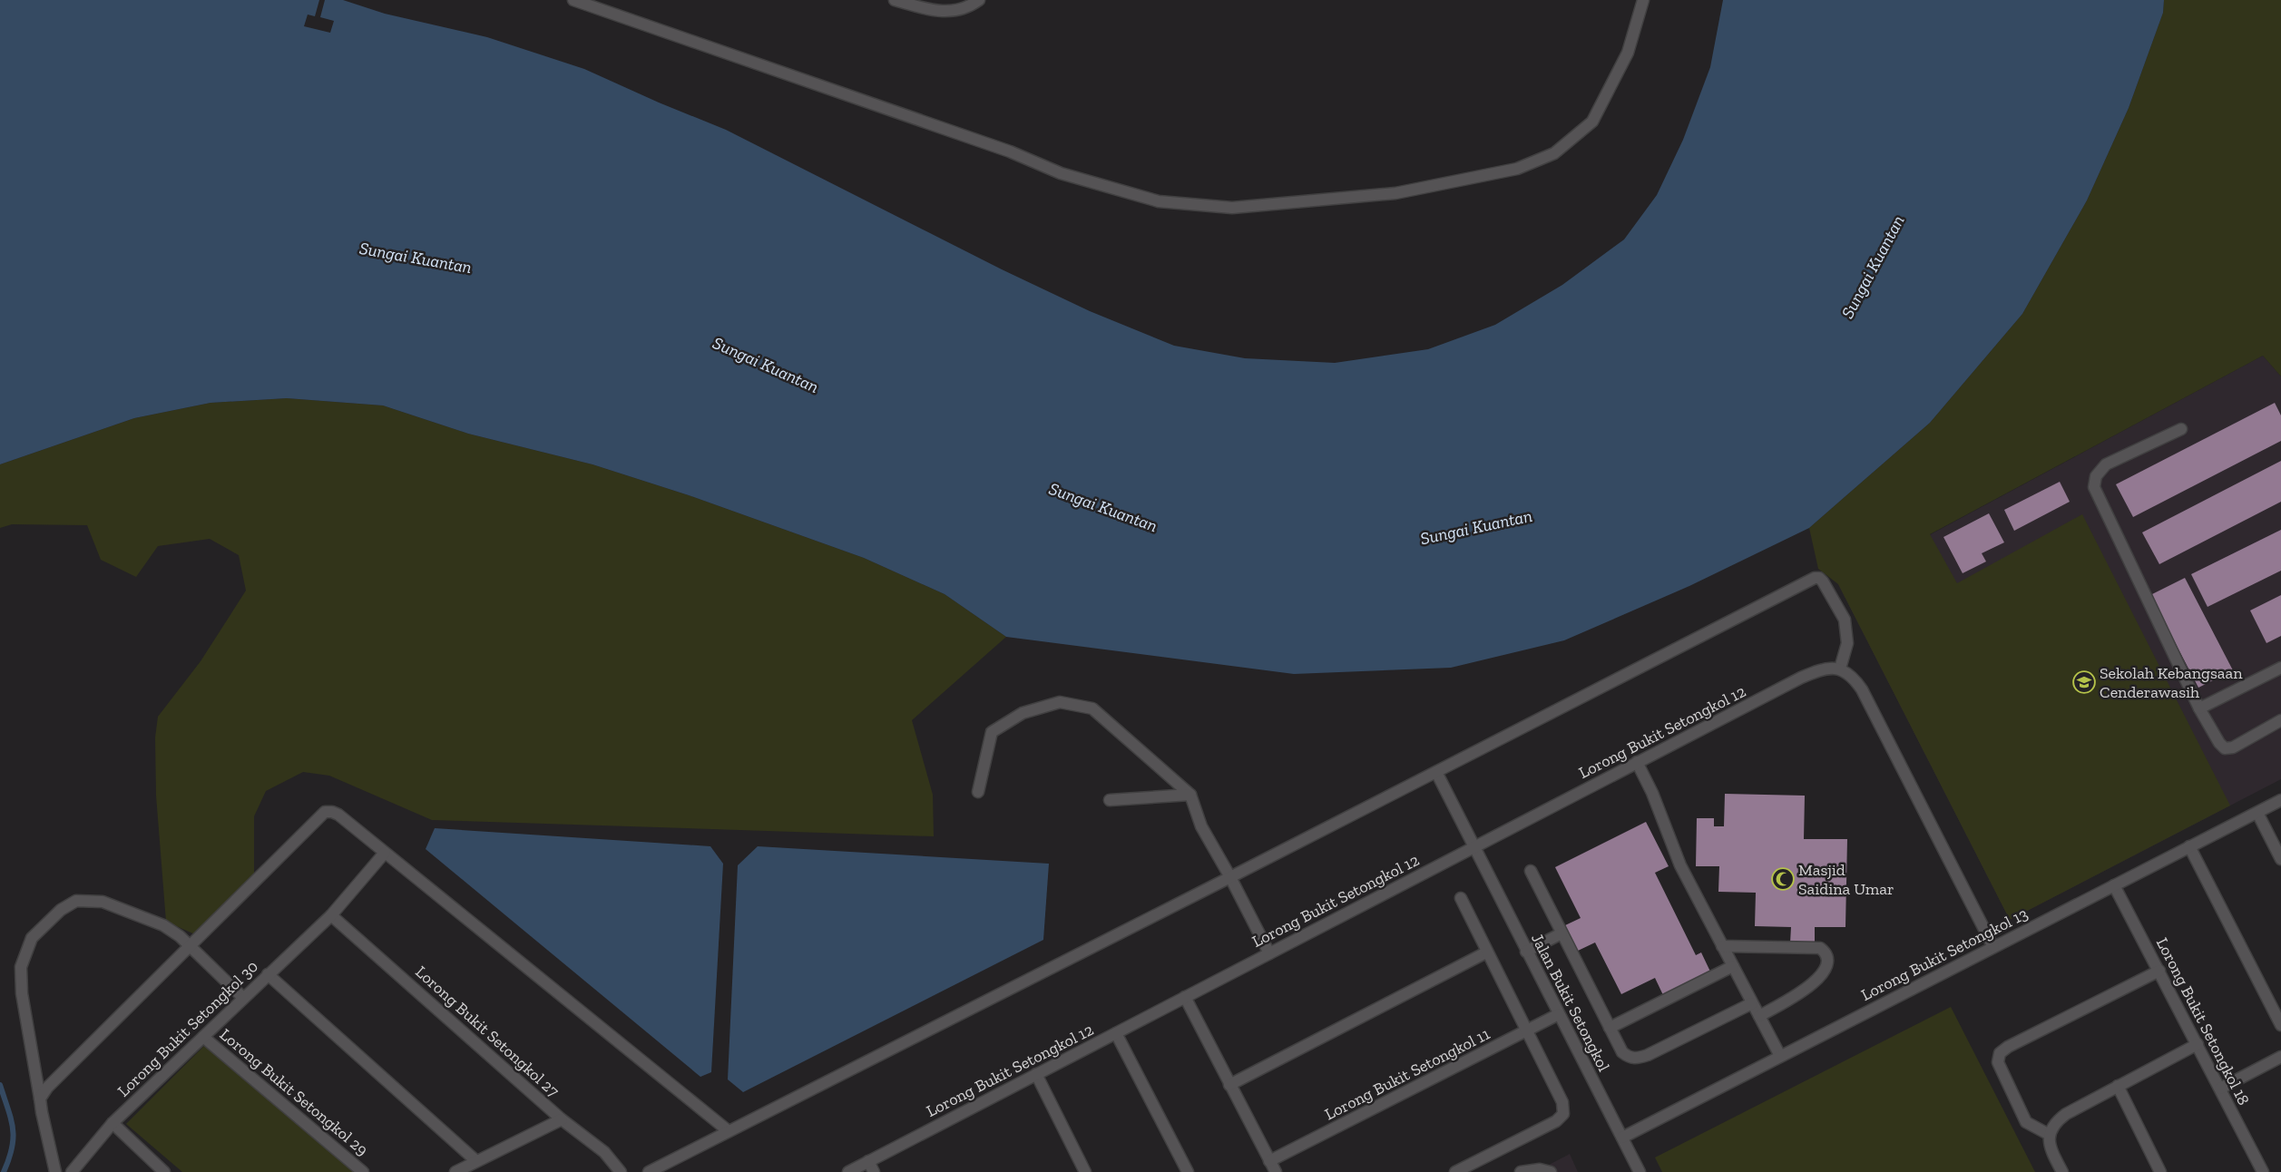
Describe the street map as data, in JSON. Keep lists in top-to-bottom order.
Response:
{
  "streets": {
    "street": [
      "Lorong Bukit Setongkol 12",
      "Lorong Bukit Setongkol 13",
      "Jalan Bukit Setongkol",
      "Lorong Bukit Setongkol 18",
      "Lorong Bukit Setongkol 30",
      "Lorong Bukit Setongkol 27",
      "Lorong Bukit Setongkol 11",
      "Lorong Bukit Setongkol 29"
    ]
  },
  "crossings": [
    ["Lorong Bukit Setongkol 12", "Jalan Bukit Setongkol"],
    ["Lorong Bukit Setongkol 13", "Jalan Bukit Setongkol"],
    ["Lorong Bukit Setongkol 13", "Lorong Bukit Setongkol 18"],
    ["Jalan Bukit Setongkol", "Lorong Bukit Setongkol 11"],
    ["Lorong Bukit Setongkol 30", "Lorong Bukit Setongkol 27"],
    ["Lorong Bukit Setongkol 30", "Lorong Bukit Setongkol 29"]
  ],
  "water": ["Sungai Kuantan"],
  "places": {
    "school or university": ["Sekolah Kebangsaan Cenderawasih"],
    "mosque": ["Masjid Saidina Umar"]
  }
}
